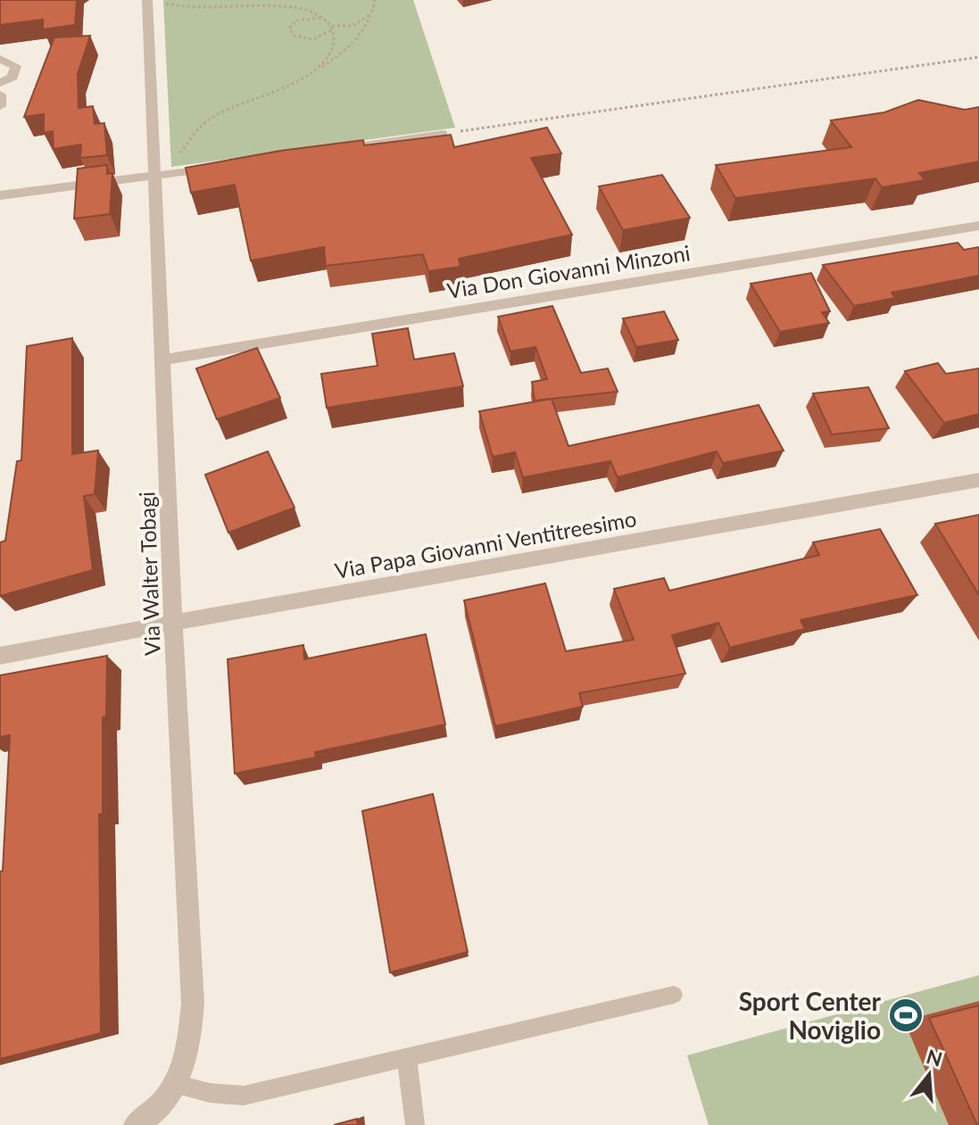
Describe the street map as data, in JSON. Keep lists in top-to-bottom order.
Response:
{
  "streets": {
    "street": ["Via Don Giovanni Minzoni", "Via Papa Giovanni Ventitreesimo", "Via Walter Tobagi"]
  },
  "crossings": [
    ["Via Don Giovanni Minzoni", "Via Walter Tobagi"],
    ["Via Papa Giovanni Ventitreesimo", "Via Walter Tobagi"]
  ],
  "places": {
    "sports": ["Sport Center Noviglio"]
  },
  "north": "top"
}
